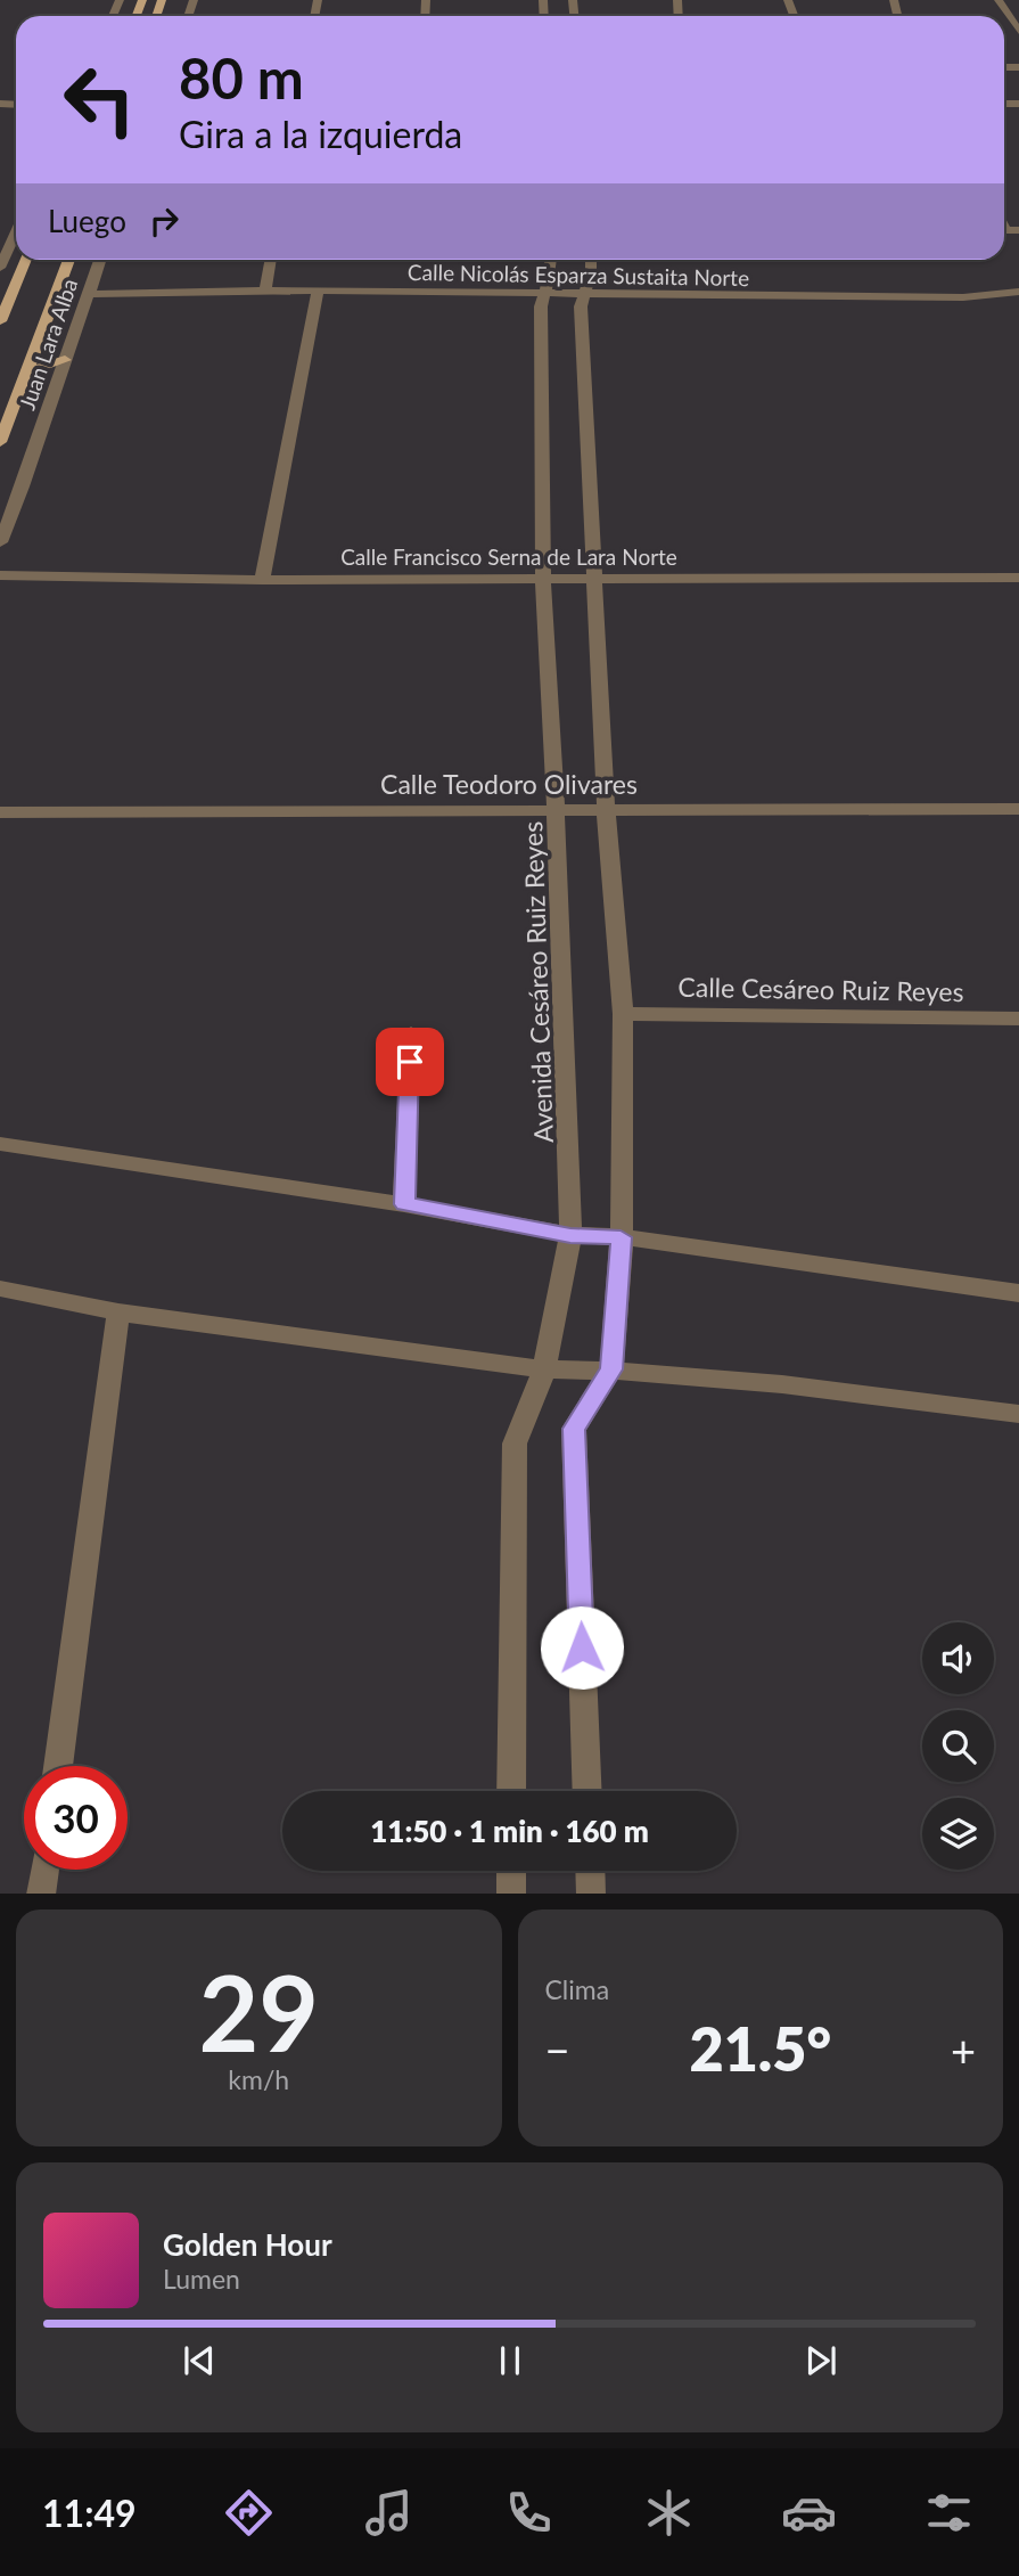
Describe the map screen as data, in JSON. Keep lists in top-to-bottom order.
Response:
{
  "streets": {
    "street": [
      "Calle Nicolás Esparza Sustaita Norte",
      "Juan Lara Alba",
      "Calle Francisco Serna de Lara Norte",
      "Calle Teodoro Olivares",
      "Avenida Cesáreo Ruiz Reyes",
      "Calle Cesáreo Ruiz Reyes"
    ]
  },
  "crossings": [
    ["Calle Nicolás Esparza Sustaita Norte", "Juan Lara Alba"],
    ["Calle Nicolás Esparza Sustaita Norte", "Avenida Cesáreo Ruiz Reyes"],
    ["Calle Francisco Serna de Lara Norte", "Avenida Cesáreo Ruiz Reyes"],
    ["Calle Teodoro Olivares", "Avenida Cesáreo Ruiz Reyes"]
  ],
  "page": {
    "turn": ["80 m", "Gira a la izquierda"],
    "then": "Luego",
    "limit": "30",
    "trip": "11:50 · 1 min · 160 m",
    "tile": [
      ["29", "km/h"],
      "Clima"
    ],
    "heat": ["−", "21.5°", "+"],
    "song": ["Golden Hour", "Lumen"],
    "tabs": "11:49"
  }
}
